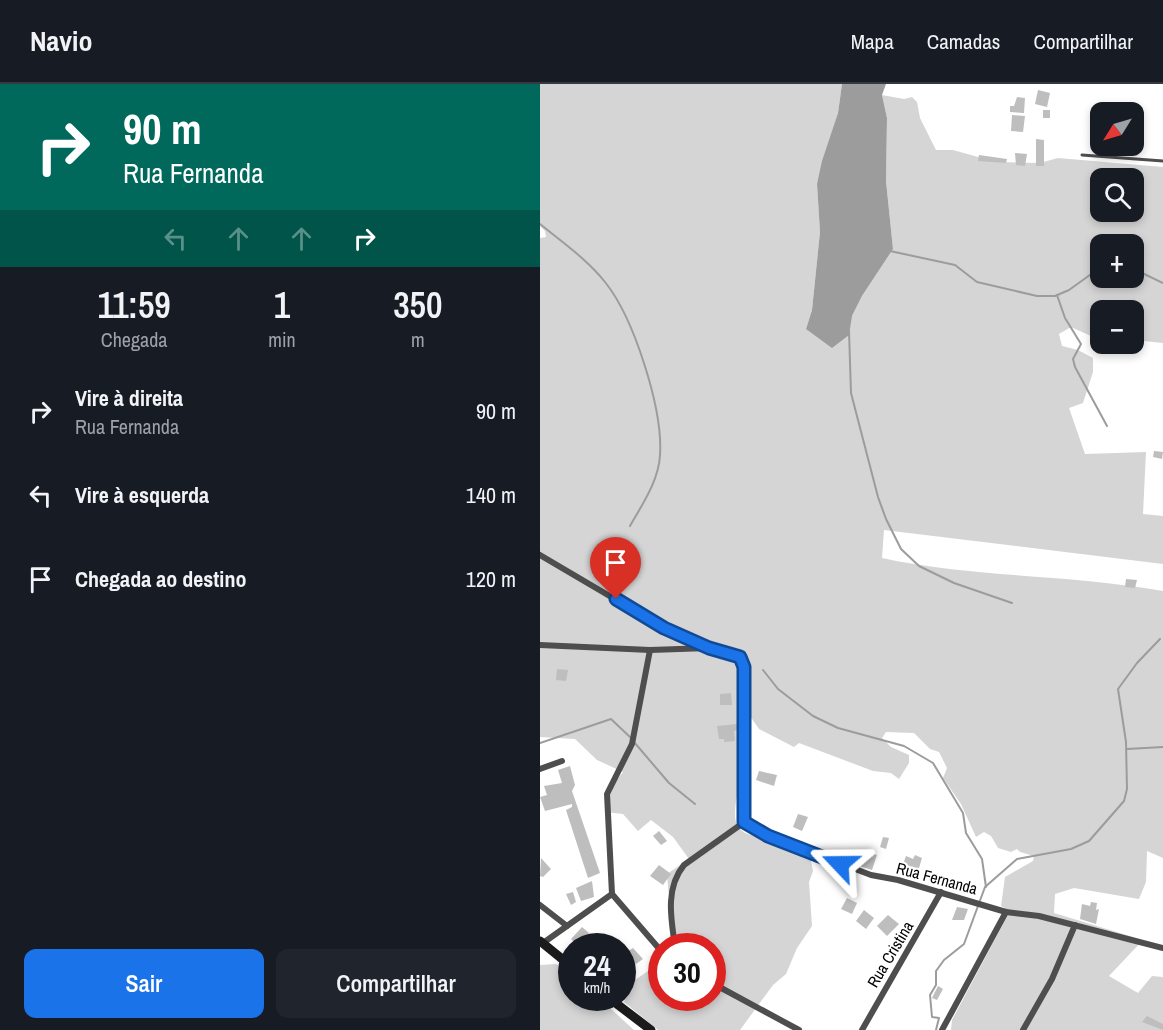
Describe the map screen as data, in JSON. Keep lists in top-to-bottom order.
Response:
{
  "streets": {
    "street": ["Rua Fernanda", "Rua Cristina"]
  },
  "crossings": [
    ["Rua Fernanda", "Rua Cristina"]
  ],
  "north": "bottom left",
  "page": {
    "header": "Navio",
    "nav": ["Mapa", "Camadas", "Compartilhar"],
    "turn": ["90 m", "Rua Fernanda"],
    "map_buttons": ["+", "−"],
    "eta": [
      "11:59",
      "Chegada",
      "1",
      "min",
      "350",
      "m"
    ],
    "list": [
      {
        "name": "Vire à direita",
        "note": "Rua Fernanda",
        "value": "90 m"
      },
      {
        "name": "Vire à esquerda",
        "value": "140 m"
      },
      {
        "name": "Chegada ao destino",
        "value": "120 m"
      }
    ],
    "speed": "24 km/h",
    "limit": "30",
    "buttons": ["Sair", "Compartilhar"]
  }
}
